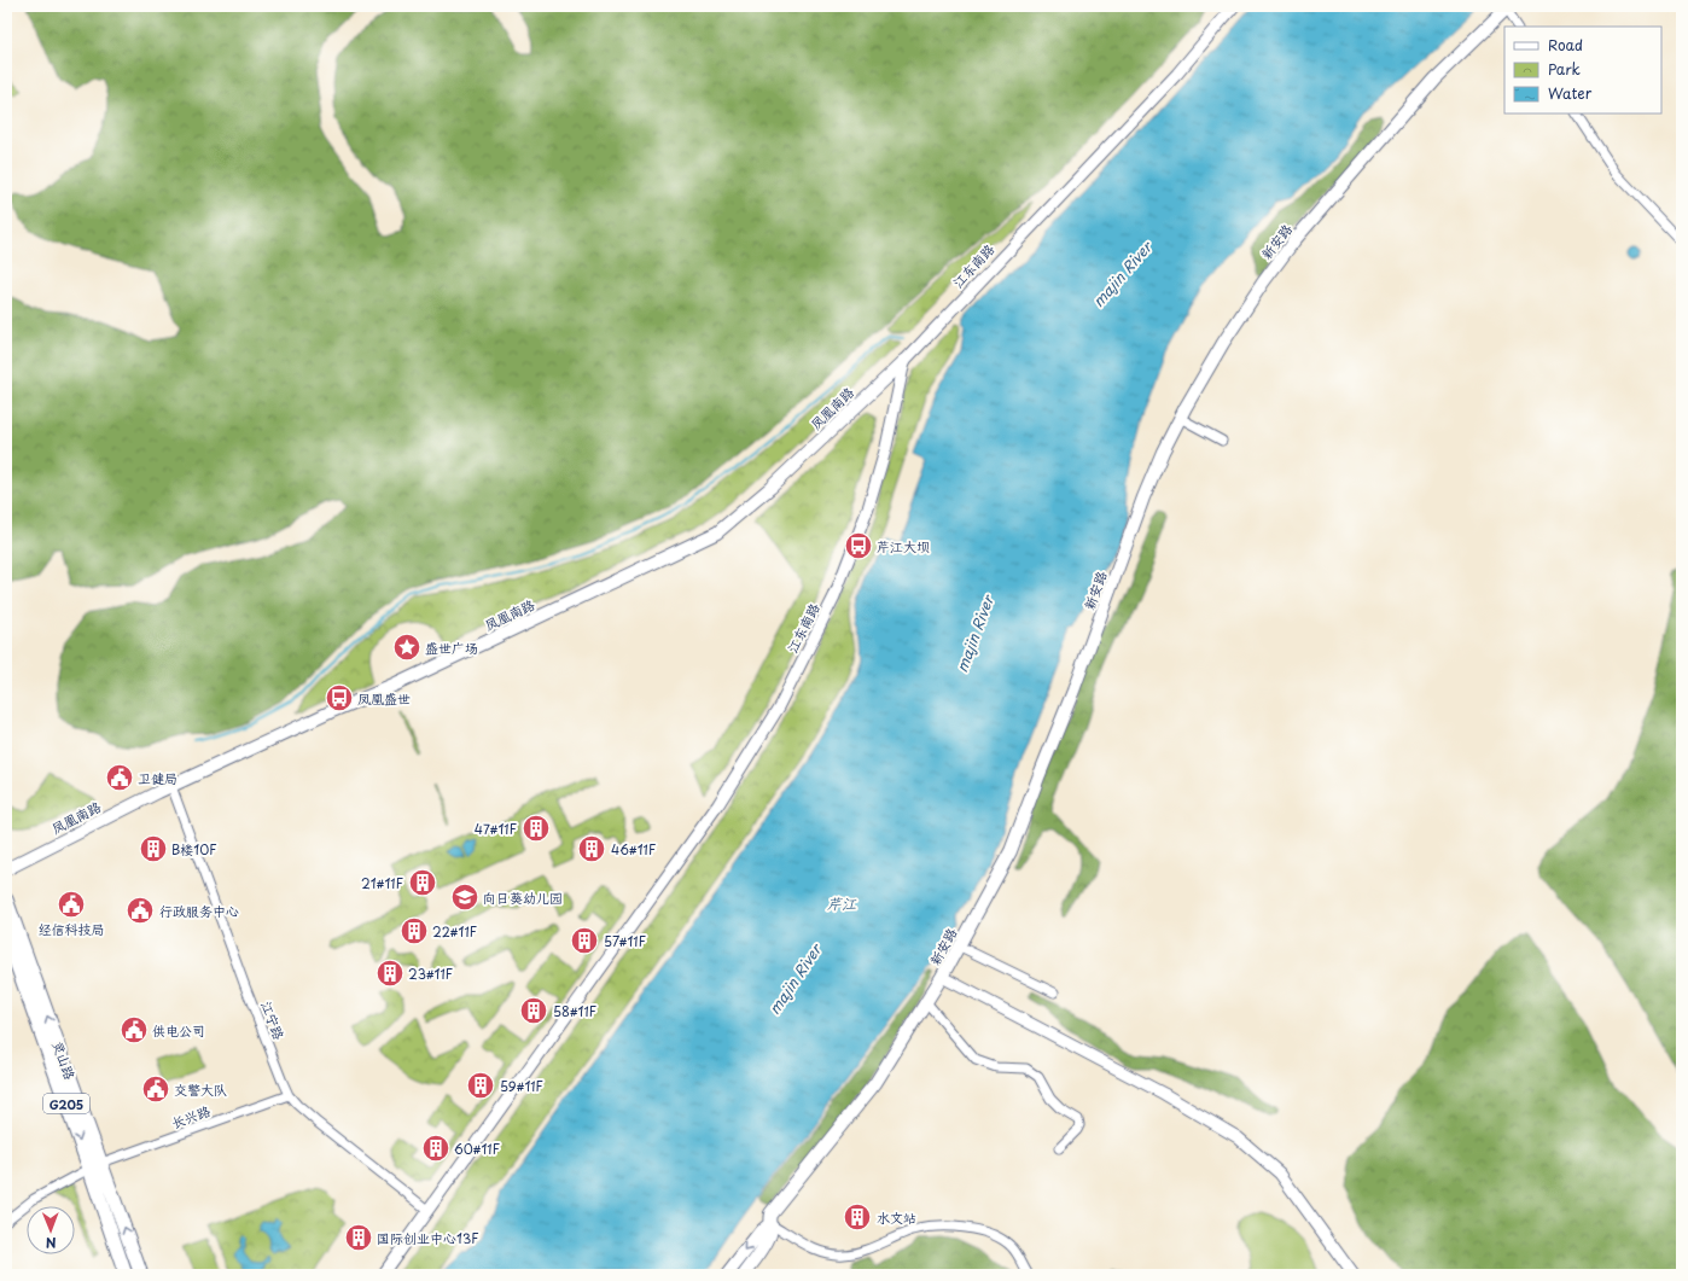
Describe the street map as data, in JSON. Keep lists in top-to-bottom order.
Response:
{
  "streets": {
    "highway": ["灵山路", "G205"],
    "main road": ["新安路", "凤凰南路"],
    "street": ["江东南路", "江宁路", "长兴路"]
  },
  "crossings": [
    ["江东南路", "凤凰南路"],
    ["江东南路", "江宁路"],
    ["凤凰南路", "江宁路"],
    ["江宁路", "长兴路"],
    ["灵山路", "长兴路"]
  ],
  "water": ["majin River", "芹江"],
  "places": {
    "bus stop": ["芹江大坝", "凤凰盛世"],
    "place": ["盛世广场"],
    "public building": [
      "卫健局",
      "经信科技局",
      "行政服务中心",
      "供电公司",
      "交警大队"
    ],
    "building": [
      "47#11F",
      "B楼10F",
      "46#11F",
      "21#11F",
      "22#11F",
      "57#11F",
      "23#11F",
      "58#11F",
      "59#11F",
      "60#11F",
      "水文站",
      "国际创业中心13F"
    ],
    "school or university": ["向日葵幼儿园"]
  },
  "legend": ["Road", "Park", "Water"],
  "north": "bottom"
}
